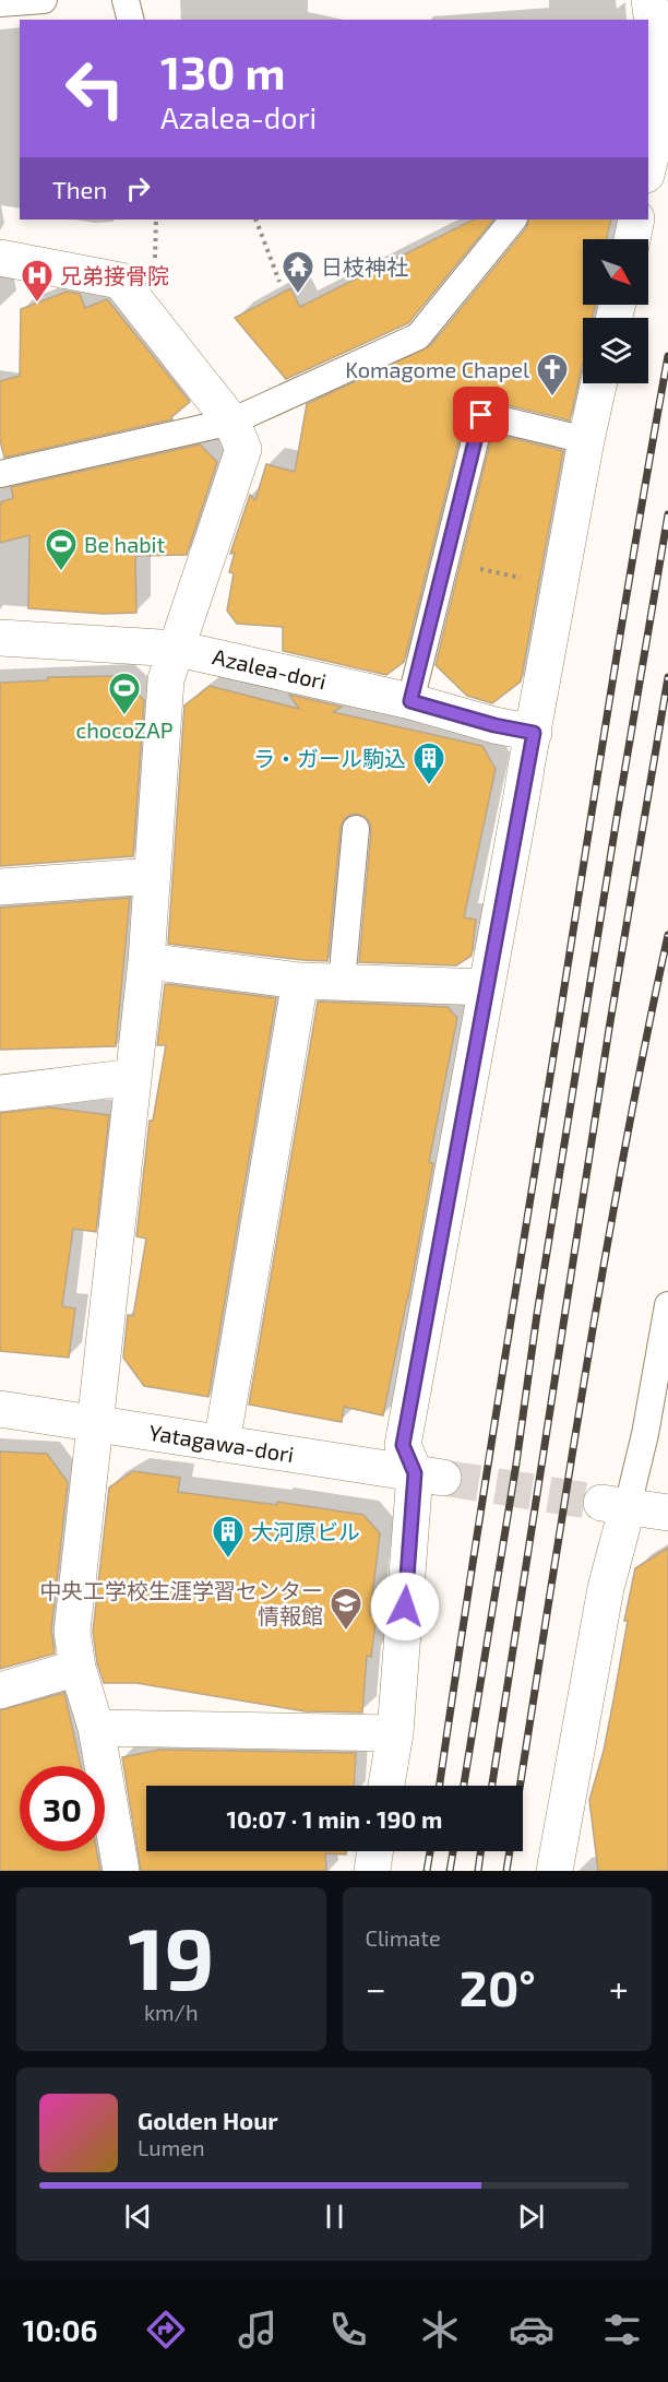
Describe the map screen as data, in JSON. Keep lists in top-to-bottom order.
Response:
{
  "streets": {
    "street": ["Azalea-dori", "Yatagawa-dori"]
  },
  "places": {
    "temple": ["日枝神社"],
    "hospital": ["兄弟接骨院"],
    "church": ["Komagome Chapel"],
    "sports": ["Be habit", "chocoZAP"],
    "building": ["ラ・ガール駒込", "大河原ビル"],
    "school or university": ["中央工学校生涯学習センター 情報館"]
  },
  "north": "bottom right",
  "page": {
    "turn": ["130 m", "Azalea-dori"],
    "then": "Then",
    "limit": "30",
    "trip": "10:07 · 1 min · 190 m",
    "tile": [
      ["19", "km/h"],
      "Climate"
    ],
    "heat": ["−", "20°", "+"],
    "song": ["Golden Hour", "Lumen"],
    "tabs": "10:06"
  }
}
